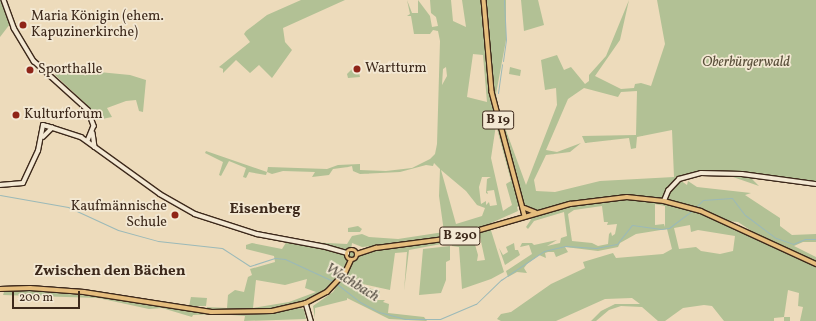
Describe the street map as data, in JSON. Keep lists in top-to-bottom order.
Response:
{
  "streets": {
    "main road": ["B 19", "B 290"]
  },
  "crossings": [
    ["B 19", "B 290"]
  ],
  "districts": ["Eisenberg", "Zwischen den Bächen"],
  "water": ["Wachbach"],
  "parks": ["Oberbürgerwald"],
  "places": [
    "Maria Königin (ehem. Kapuzinerkirche)",
    "Wartturm",
    "Sporthalle",
    "Kulturforum",
    "Kaufmännische Schule"
  ],
  "scale_bar": "200 m"
}
